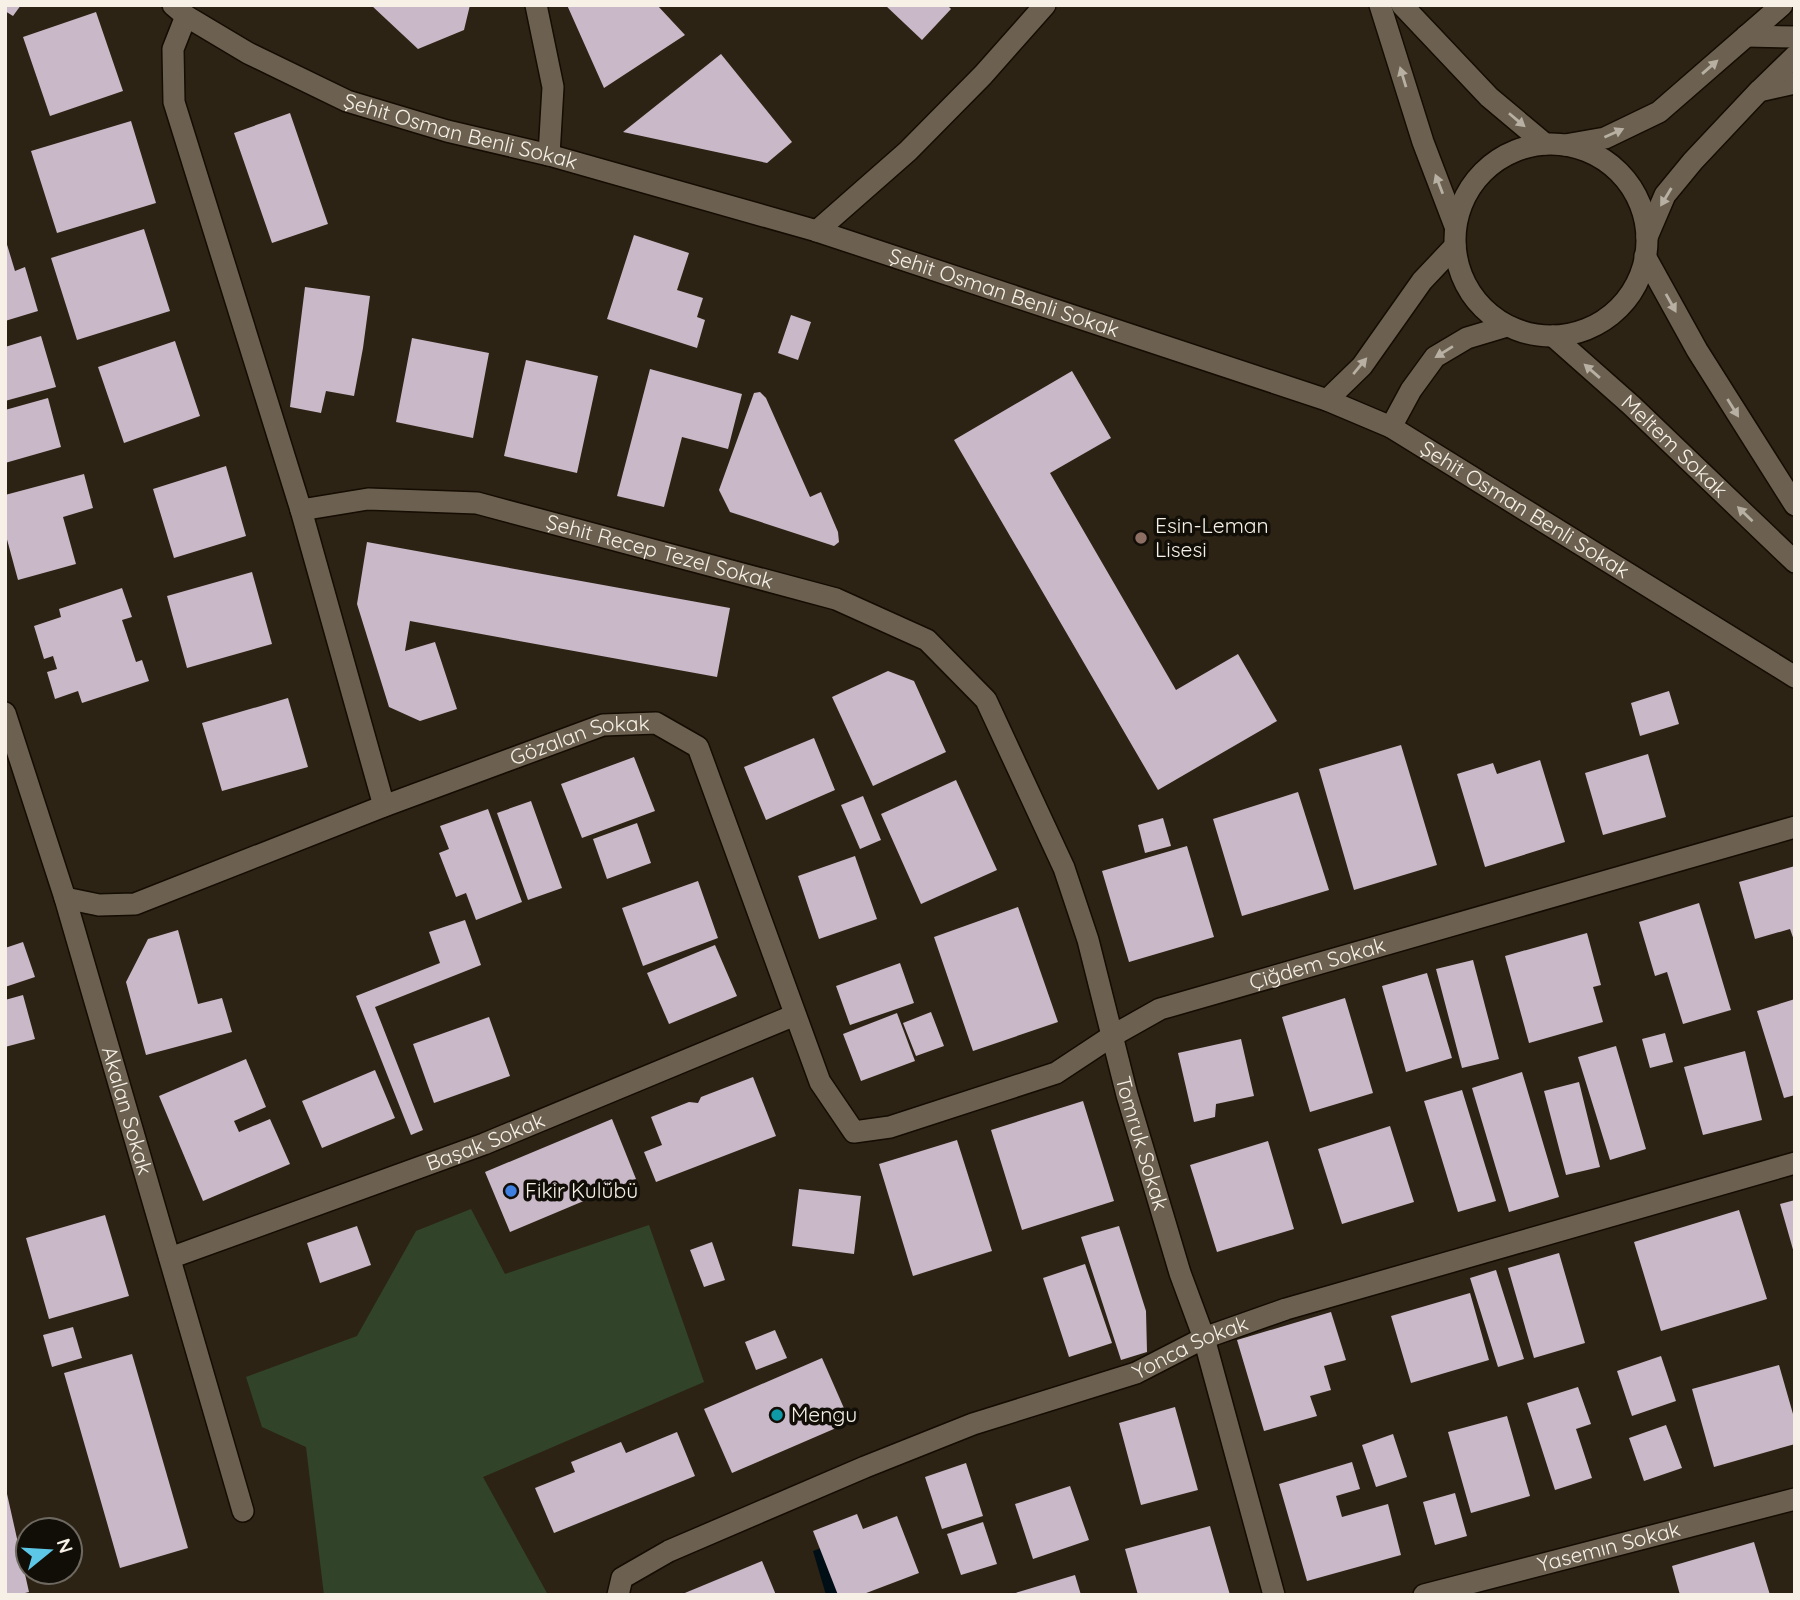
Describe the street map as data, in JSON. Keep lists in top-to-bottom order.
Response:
{
  "streets": {
    "street": [
      "Şehit Osman Benli Sokak",
      "Meltem Sokak",
      "Şehit Recep Tezel Sokak",
      "Gözalan Sokak",
      "Çiğdem Sokak",
      "Akalan Sokak",
      "Başak Sokak",
      "Tomruk Sokak",
      "Yonca Sokak",
      "Yasemın Sokak"
    ]
  },
  "crossings": [
    ["Şehit Recep Tezel Sokak", "Tomruk Sokak"],
    ["Gözalan Sokak", "Çiğdem Sokak"],
    ["Gözalan Sokak", "Akalan Sokak"],
    ["Gözalan Sokak", "Başak Sokak"],
    ["Çiğdem Sokak", "Tomruk Sokak"],
    ["Akalan Sokak", "Başak Sokak"],
    ["Tomruk Sokak", "Yonca Sokak"]
  ],
  "places": ["Esin-Leman Lisesi", "Fikir Kulübü", "Mengu"],
  "north": "right"
}
